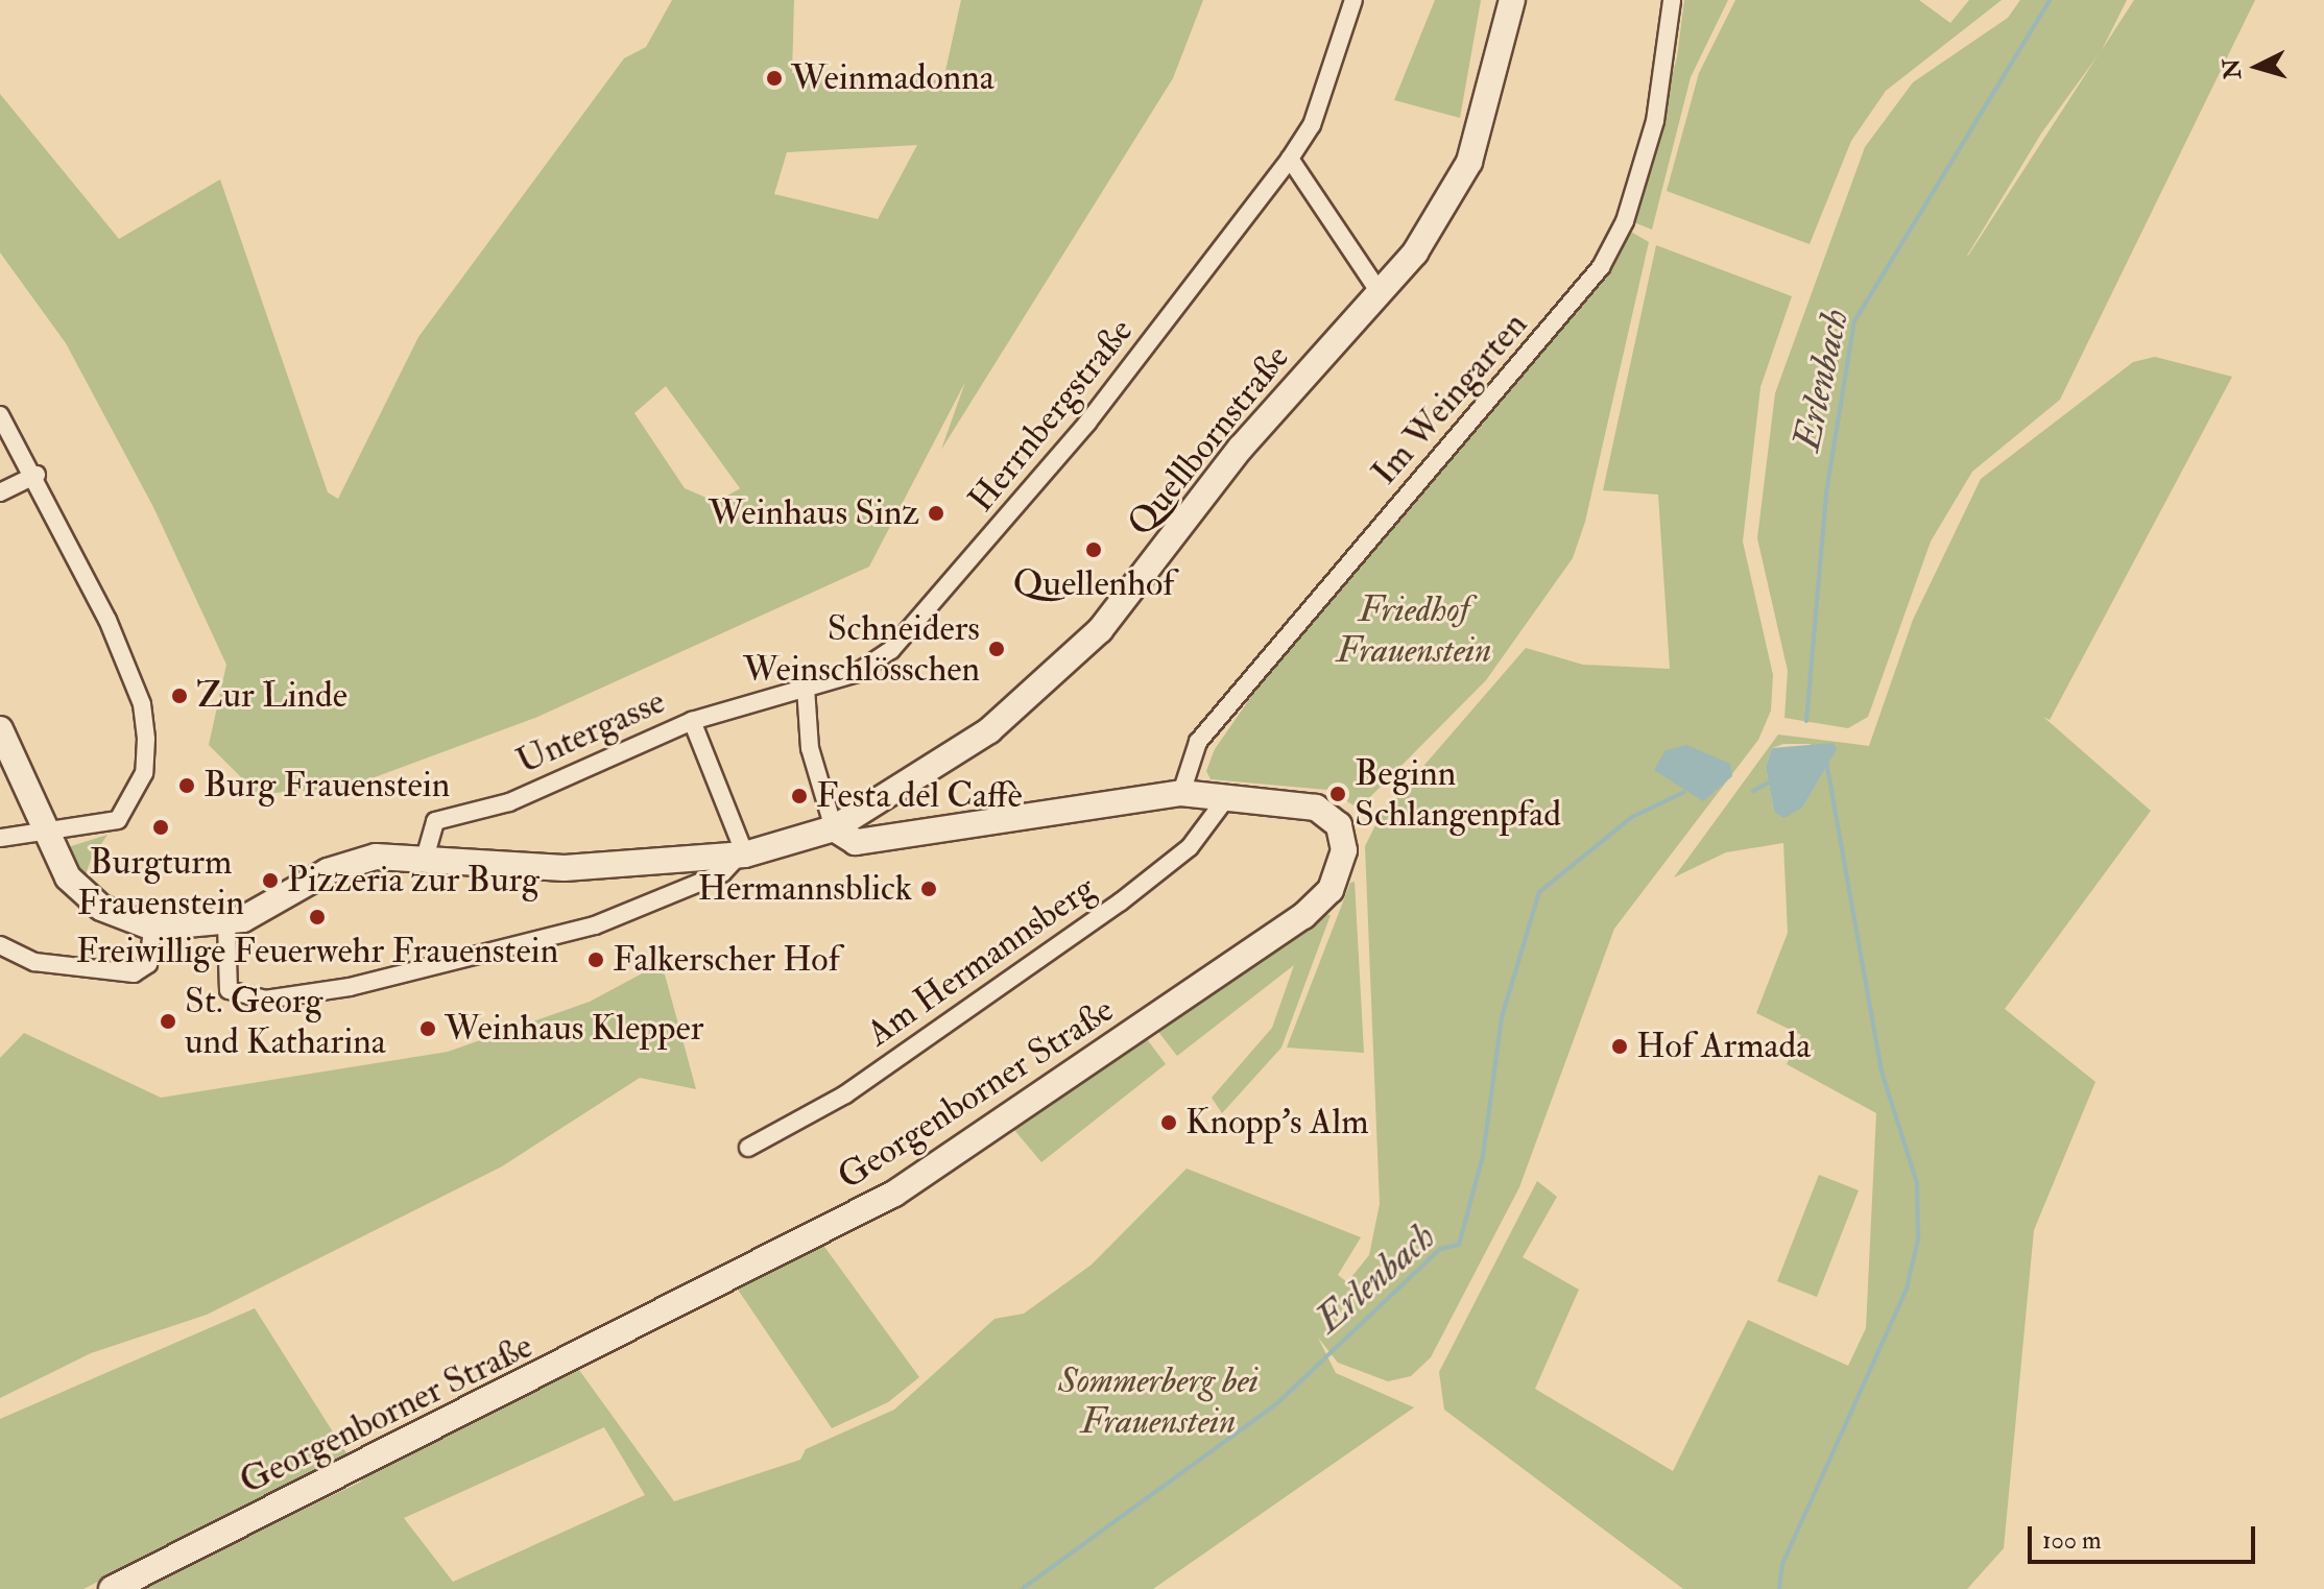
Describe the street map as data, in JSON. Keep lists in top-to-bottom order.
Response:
{
  "streets": {
    "main road": ["Quellbornstraße", "Georgenborner Straße"],
    "street": [
      "Im Weingarten",
      "Herrnbergstraße",
      "Untergasse",
      "Am Hermannsberg"
    ]
  },
  "crossings": [
    ["Im Weingarten", "Georgenborner Straße"],
    ["Herrnbergstraße", "Untergasse"],
    ["Quellbornstraße", "Untergasse"],
    ["Quellbornstraße", "Georgenborner Straße"],
    ["Am Hermannsberg", "Georgenborner Straße"]
  ],
  "water": ["Erlenbach"],
  "parks": ["Friedhof Frauenstein", "Sommerberg bei Frauenstein"],
  "places": [
    "Weinmadonna",
    "Weinhaus Sinz",
    "Quellenhof",
    "Schneiders Weinschlösschen",
    "Zur Linde",
    "Burg Frauenstein",
    "Beginn Schlangenpfad",
    "Festa del Caffè",
    "Burgturm Frauenstein",
    "Pizzeria zur Burg",
    "Hermannsblick",
    "Freiwillige Feuerwehr Frauenstein",
    "Falkerscher Hof",
    "St. Georg und Katharina",
    "Weinhaus Klepper",
    "Hof Armada",
    "Knopp's Alm"
  ],
  "scale_bar": "100 m",
  "north": "left"
}
